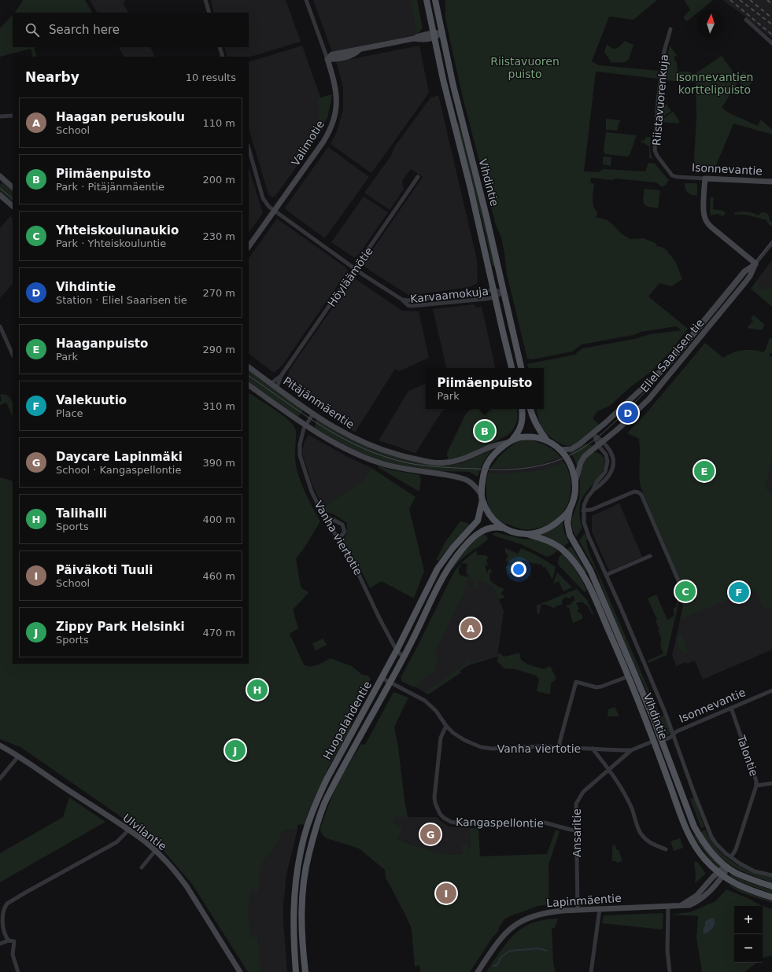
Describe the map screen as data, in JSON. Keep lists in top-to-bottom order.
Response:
{
  "streets": {
    "main road": ["Vihdintie", "Huopalahdentie"],
    "street": [
      "Riistavuorenkuja",
      "Valimotie",
      "Isonnevantie",
      "Höyläämötie",
      "Karvaamokuja",
      "Eliel Saarisen tie",
      "Pitäjänmäentie",
      "Vanha viertotie",
      "Talontie",
      "Kangaspellontie",
      "Ulvilantie",
      "Ansaritie",
      "Lapinmäentie"
    ]
  },
  "crossings": [
    ["Riistavuorenkuja", "Isonnevantie"],
    ["Valimotie", "Karvaamokuja"],
    ["Isonnevantie", "Vihdintie"],
    ["Isonnevantie", "Talontie"],
    ["Vihdintie", "Karvaamokuja"],
    ["Vihdintie", "Eliel Saarisen tie"],
    ["Vihdintie", "Pitäjänmäentie"],
    ["Vihdintie", "Huopalahdentie"],
    ["Vihdintie", "Talontie"],
    ["Vihdintie", "Lapinmäentie"],
    ["Höyläämötie", "Karvaamokuja"],
    ["Höyläämötie", "Pitäjänmäentie"],
    ["Eliel Saarisen tie", "Pitäjänmäentie"],
    ["Eliel Saarisen tie", "Huopalahdentie"],
    ["Pitäjänmäentie", "Vanha viertotie"],
    ["Pitäjänmäentie", "Huopalahdentie"],
    ["Vanha viertotie", "Huopalahdentie"],
    ["Vanha viertotie", "Kangaspellontie"],
    ["Vanha viertotie", "Ansaritie"],
    ["Kangaspellontie", "Ansaritie"],
    ["Ansaritie", "Lapinmäentie"]
  ],
  "parks": ["Riistavuoren puisto", "Isonnevantien korttelipuisto"],
  "north": "top",
  "page": {
    "search": "Search here",
    "heading": ["Nearby", "10 results"],
    "list": [
      {
        "mark": "A",
        "name": "Haagan peruskoulu",
        "note": "School",
        "value": "110 m"
      },
      {
        "mark": "B",
        "name": "Piimäenpuisto",
        "note": "Park · Pitäjänmäentie",
        "value": "200 m"
      },
      {
        "mark": "C",
        "name": "Yhteiskoulunaukio",
        "note": "Park · Yhteiskouluntie",
        "value": "230 m"
      },
      {
        "mark": "D",
        "name": "Vihdintie",
        "note": "Station · Eliel Saarisen tie",
        "value": "270 m"
      },
      {
        "mark": "E",
        "name": "Haaganpuisto",
        "note": "Park",
        "value": "290 m"
      },
      {
        "mark": "F",
        "name": "Valekuutio",
        "note": "Place",
        "value": "310 m"
      },
      {
        "mark": "G",
        "name": "Daycare Lapinmäki",
        "note": "School · Kangaspellontie",
        "value": "390 m"
      },
      {
        "mark": "H",
        "name": "Talihalli",
        "note": "Sports",
        "value": "400 m"
      },
      {
        "mark": "I",
        "name": "Päiväkoti Tuuli",
        "note": "School",
        "value": "460 m"
      },
      {
        "mark": "J",
        "name": "Zippy Park Helsinki",
        "note": "Sports",
        "value": "470 m"
      }
    ],
    "popup": ["Piimäenpuisto", "Park"],
    "pins": [
      "D",
      "B",
      "E",
      "C",
      "F",
      "A",
      "H",
      "J",
      "G",
      "I"
    ],
    "map_buttons": ["+", "−"]
  }
}
